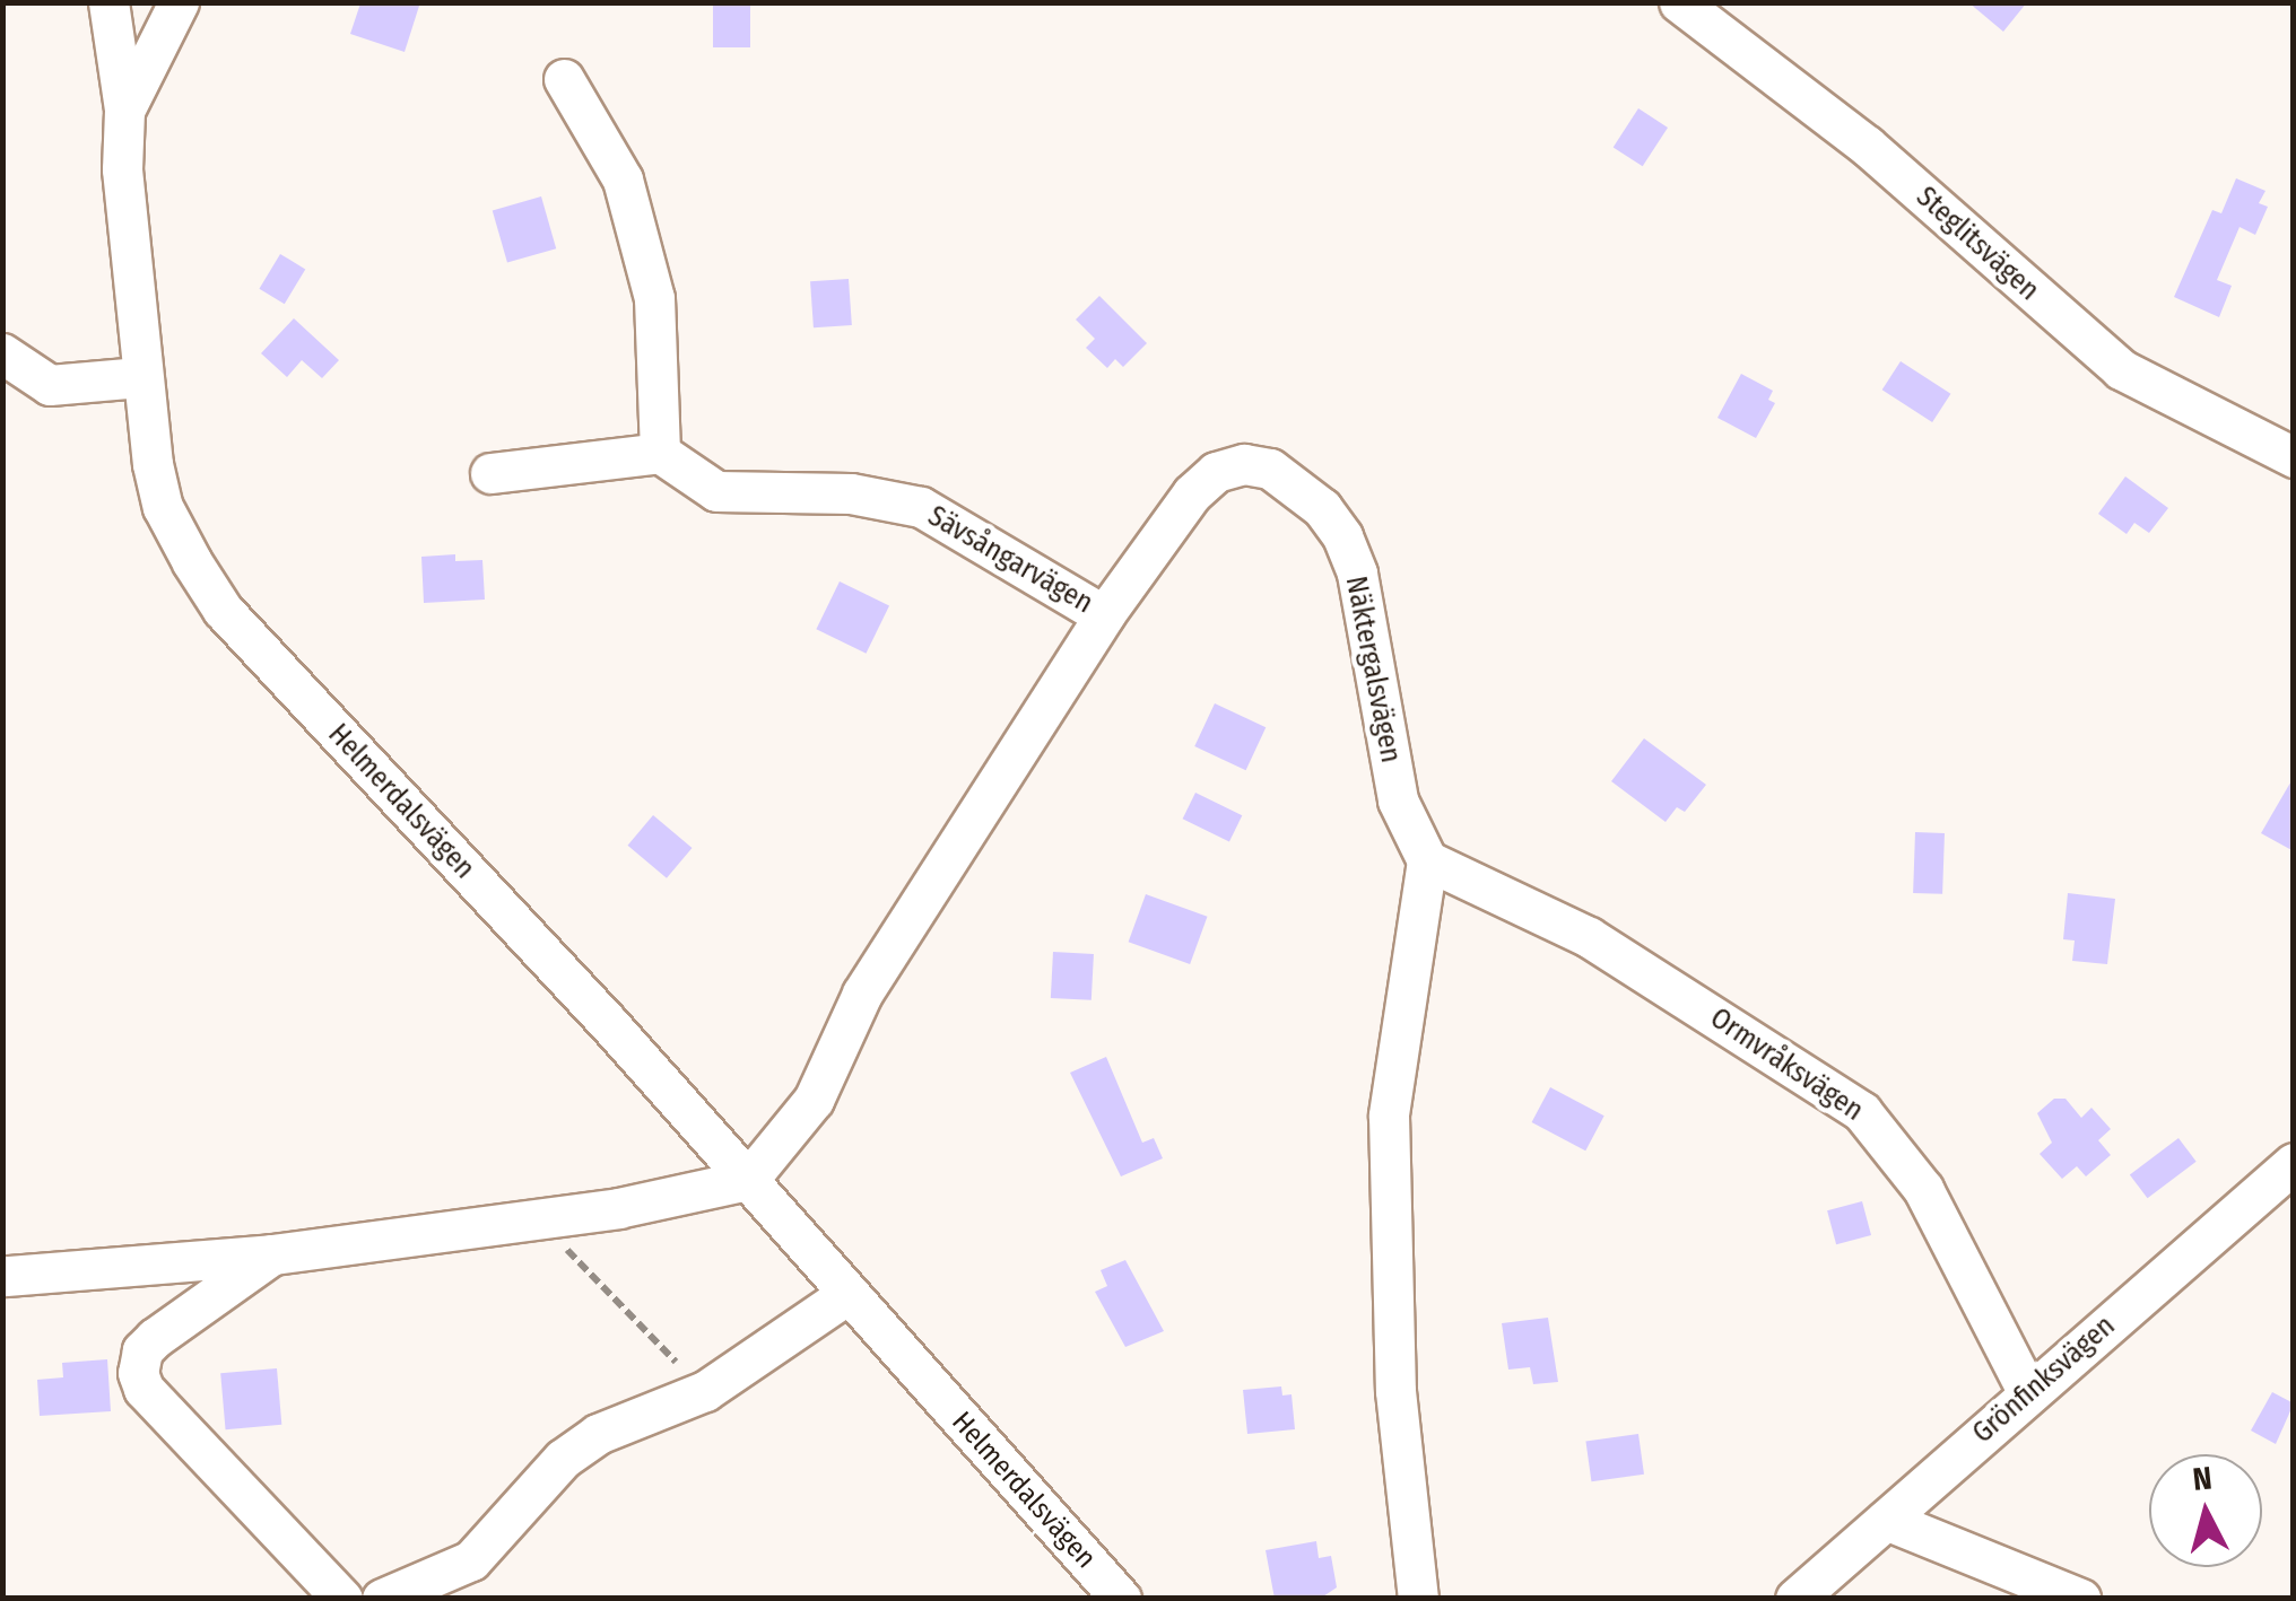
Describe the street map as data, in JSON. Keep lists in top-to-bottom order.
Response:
{
  "streets": {
    "street": [
      "Steglitsvägen",
      "Sävsångarvägen",
      "Näktergalsvägen",
      "Helmerdalsvägen",
      "Ormvråksvägen",
      "Grönfinksvägen"
    ]
  },
  "crossings": [
    ["Sävsångarvägen", "Näktergalsvägen"],
    ["Näktergalsvägen", "Helmerdalsvägen"],
    ["Näktergalsvägen", "Ormvråksvägen"],
    ["Ormvråksvägen", "Grönfinksvägen"]
  ],
  "north": "top"
}
